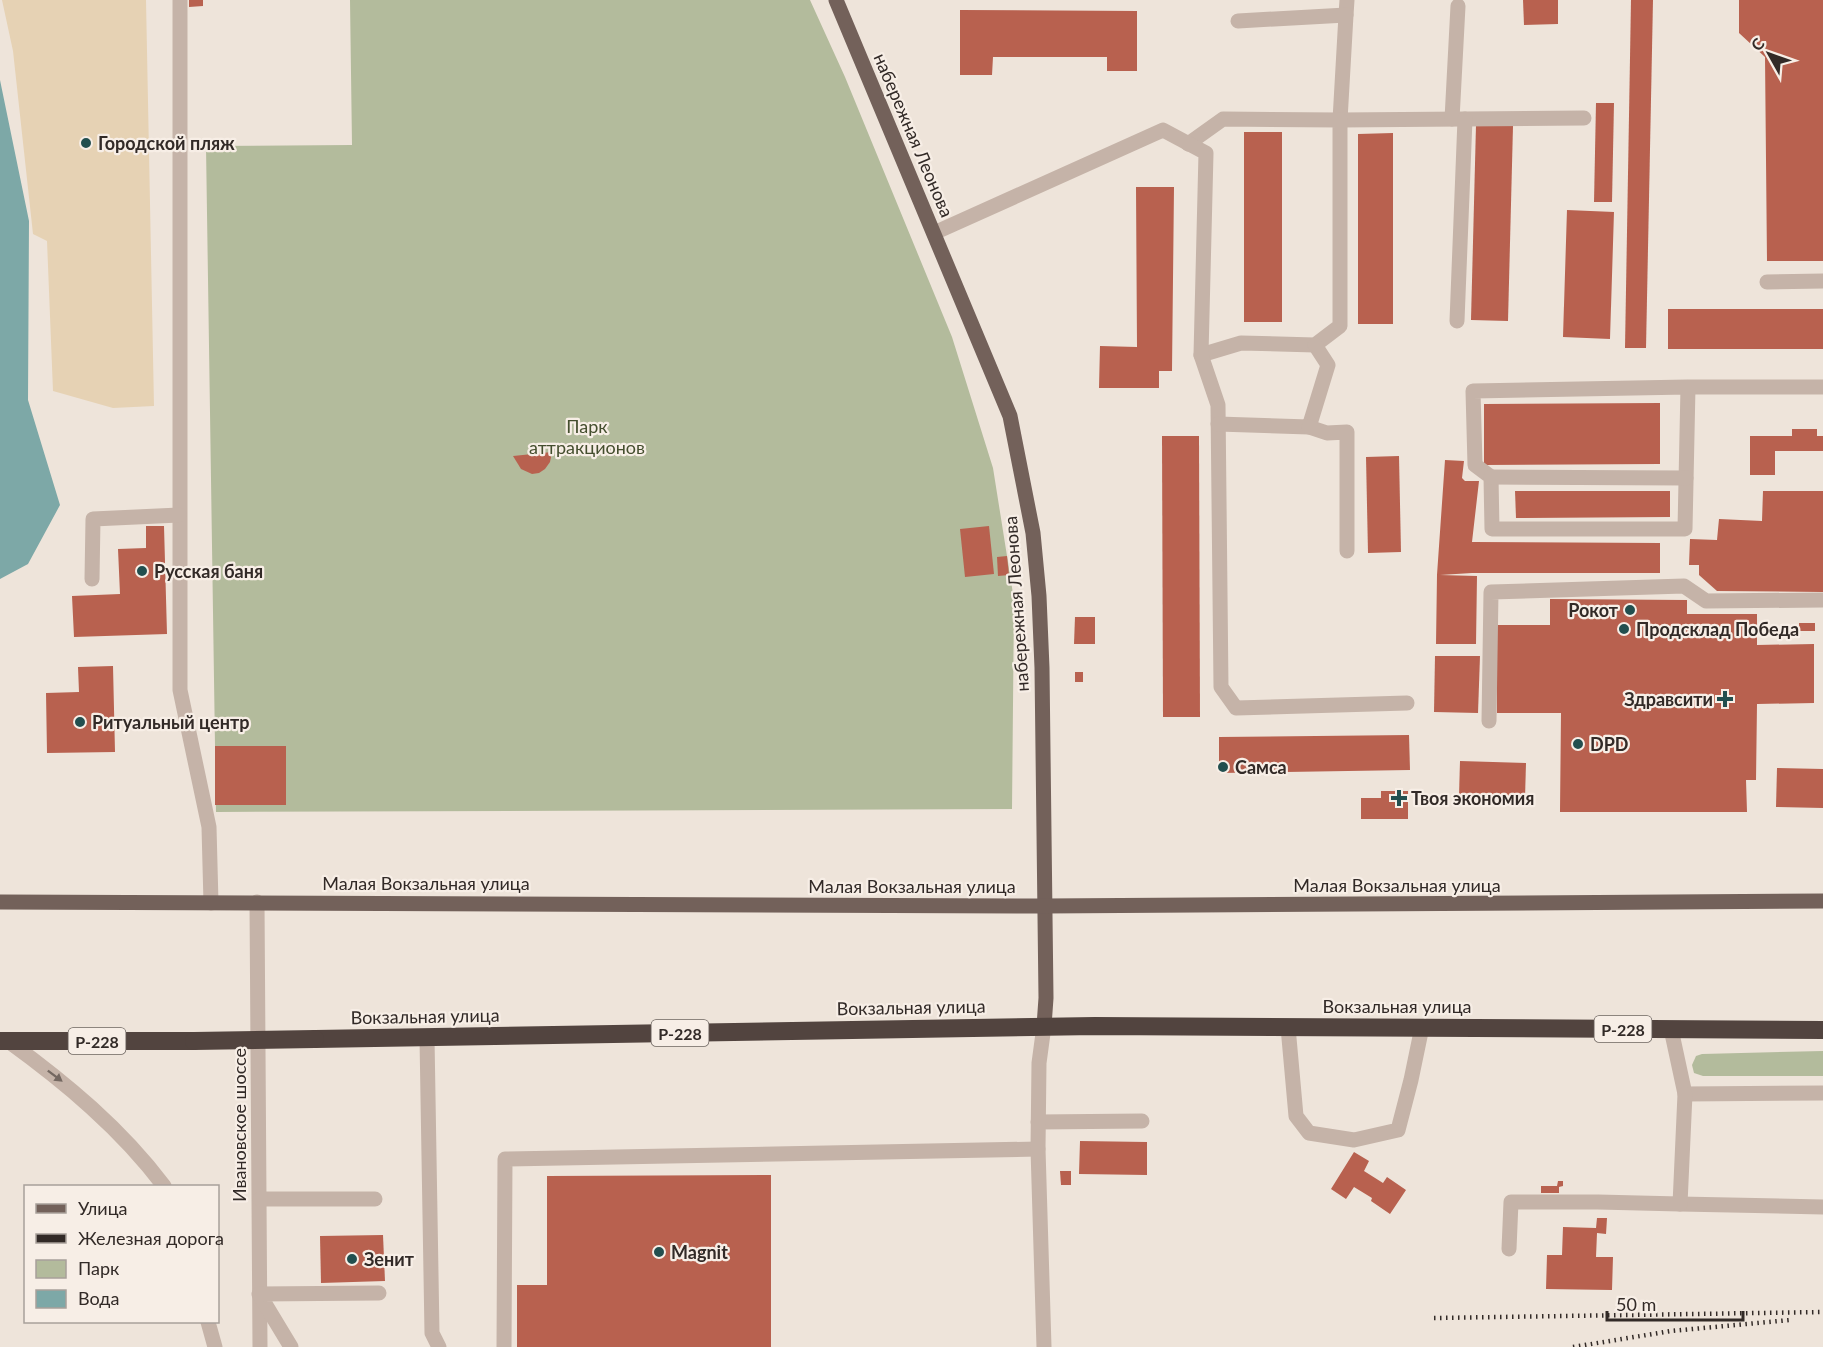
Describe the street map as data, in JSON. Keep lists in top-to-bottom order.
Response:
{
  "streets": {
    "highway": ["Вокзальная улица", "Р-228"],
    "main road": ["набережная Леонова", "Малая Вокзальная улица"],
    "street": ["Ивановское шоссе"]
  },
  "crossings": [
    ["набережная Леонова", "Малая Вокзальная улица"],
    ["набережная Леонова", "Вокзальная улица"],
    ["Малая Вокзальная улица", "Ивановское шоссе"]
  ],
  "parks": ["Парк аттракционов"],
  "places": {
    "other": [
      "Городской пляж",
      "Русская баня",
      "Рокот",
      "Продсклад Победа",
      "Ритуальный центр",
      "DPD",
      "Самса",
      "Magnit",
      "Зенит"
    ],
    "health": ["Здравсити", "Твоя экономия"]
  },
  "legend": [
    "Улица",
    "Железная дорога",
    "Парк",
    "Вода"
  ],
  "scale_bar": "50 m",
  "north": "top left"
}
